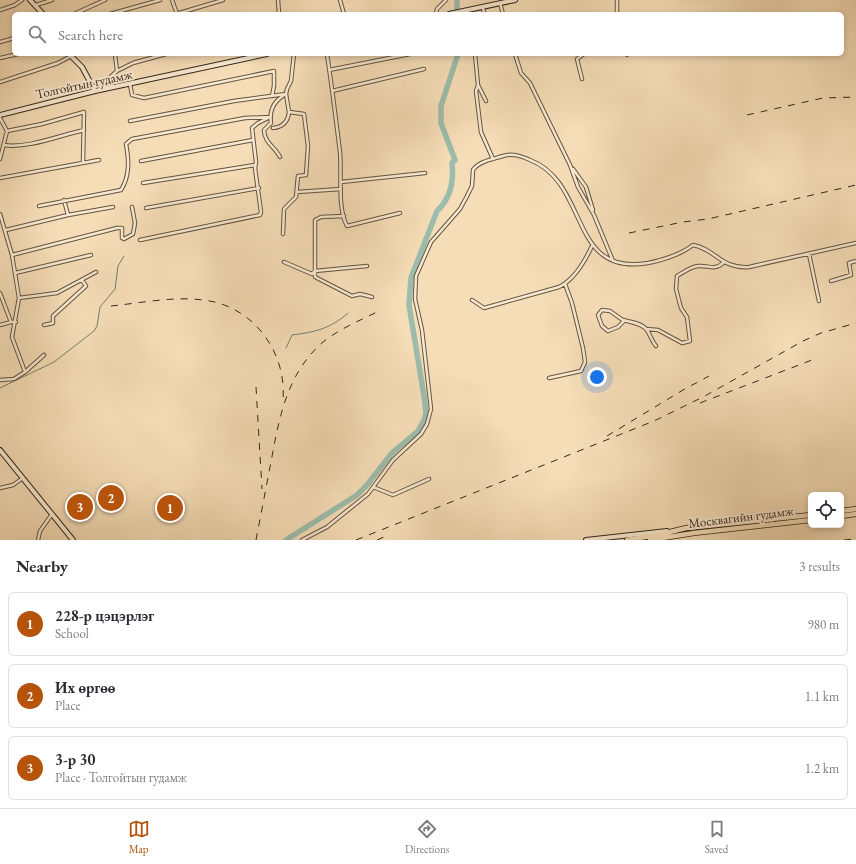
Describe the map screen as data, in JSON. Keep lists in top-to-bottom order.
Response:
{
  "streets": {
    "highway": ["Москвагийн гудамж"],
    "main road": ["Толгойтын гудамж"]
  },
  "page": {
    "search": "Search here",
    "pins": ["2", "3", "1"],
    "heading": ["Nearby", "3 results"],
    "list": [
      {
        "mark": "1",
        "name": "228-р цэцэрлэг",
        "note": "School",
        "value": "980 m"
      },
      {
        "mark": "2",
        "name": "Их өргөө",
        "note": "Place",
        "value": "1.1 km"
      },
      {
        "mark": "3",
        "name": "3-р 30",
        "note": "Place · Толгойтын гудамж",
        "value": "1.2 km"
      }
    ],
    "nav": ["Map", "Directions", "Saved"]
  }
}
